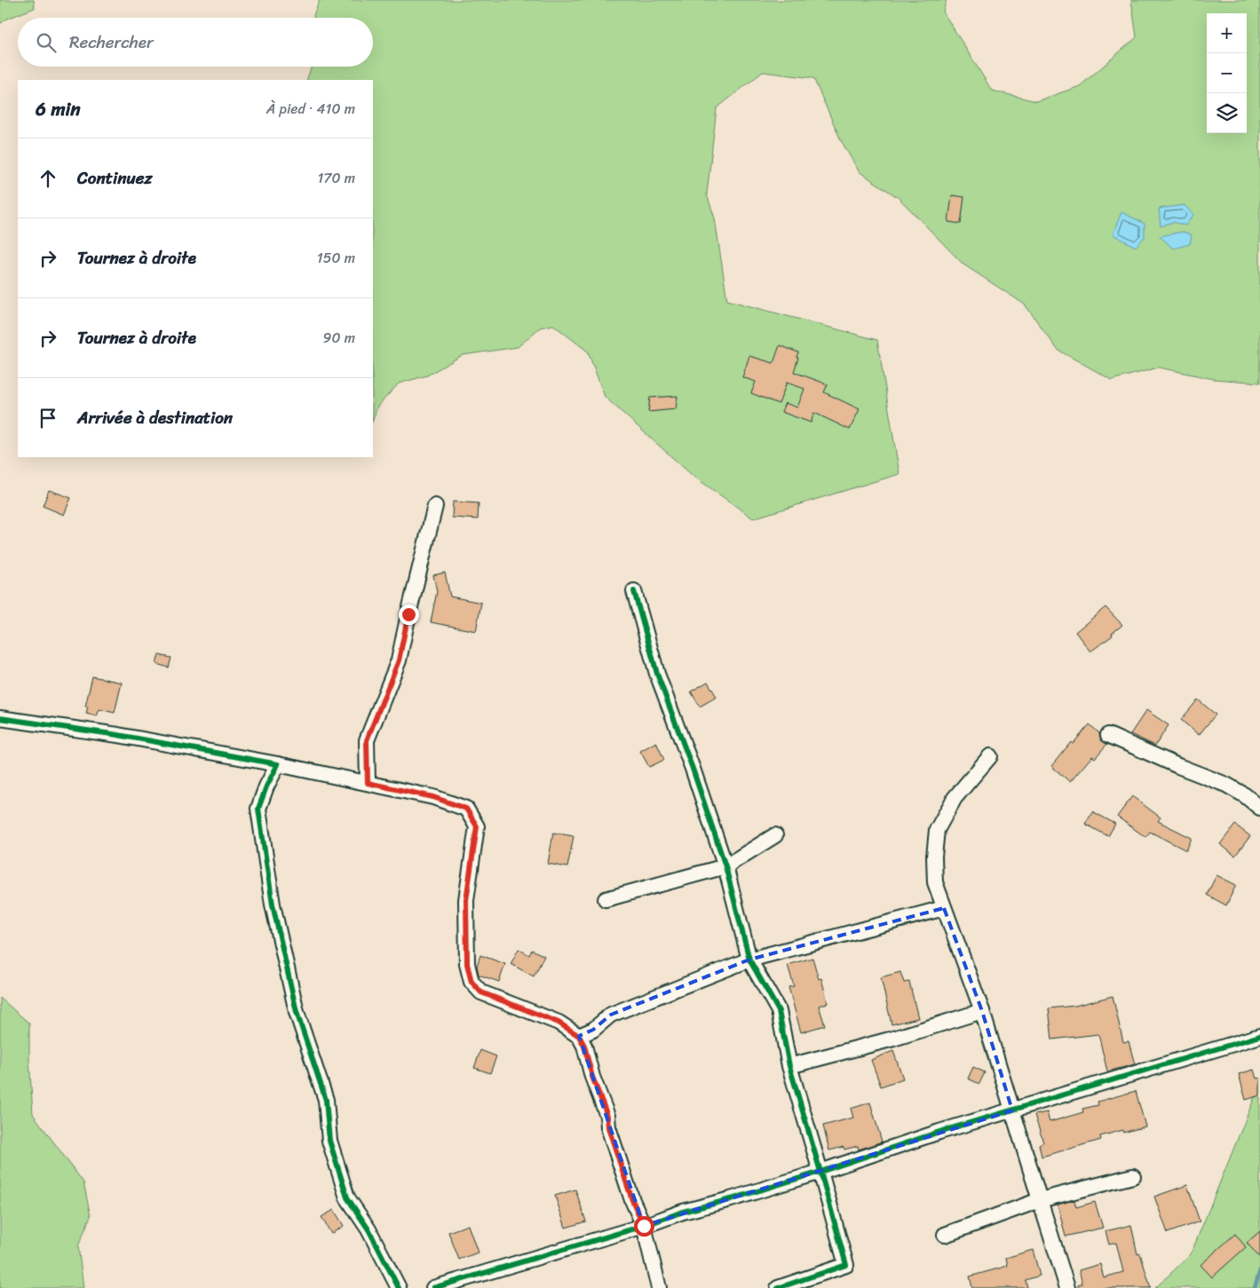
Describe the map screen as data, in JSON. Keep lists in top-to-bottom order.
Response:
{
  "page": {
    "map_buttons": ["+", "−"],
    "search": "Rechercher",
    "heading": ["6 min", "À pied · 410 m"],
    "list": [
      ["Continuez", "170 m"],
      ["Tournez à droite", "150 m"],
      ["Tournez à droite", "90 m"],
      "Arrivée à destination"
    ]
  }
}
